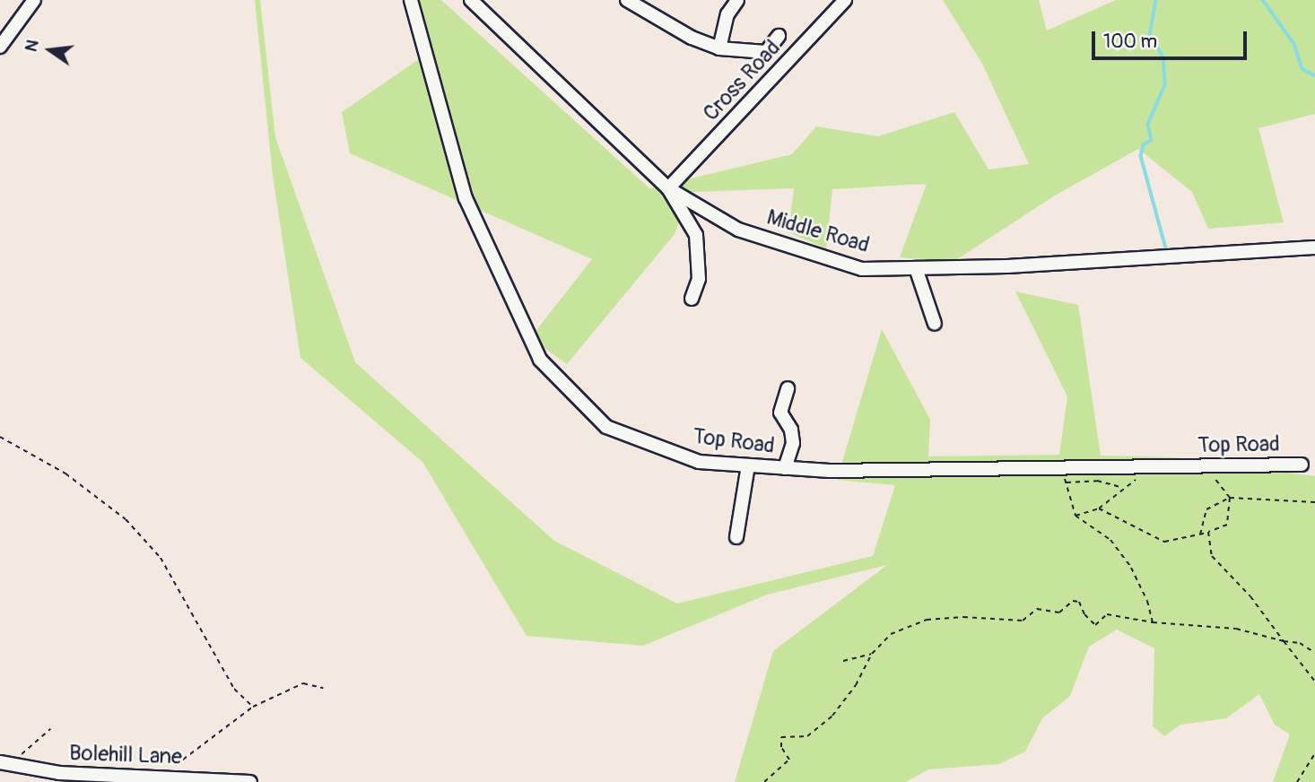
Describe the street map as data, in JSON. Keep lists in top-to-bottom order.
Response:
{
  "streets": {
    "street": [
      "Cross Road",
      "Middle Road",
      "Top Road",
      "Bolehill Lane"
    ]
  },
  "crossings": [
    ["Cross Road", "Middle Road"]
  ],
  "scale_bar": "100 m",
  "north": "left"
}
